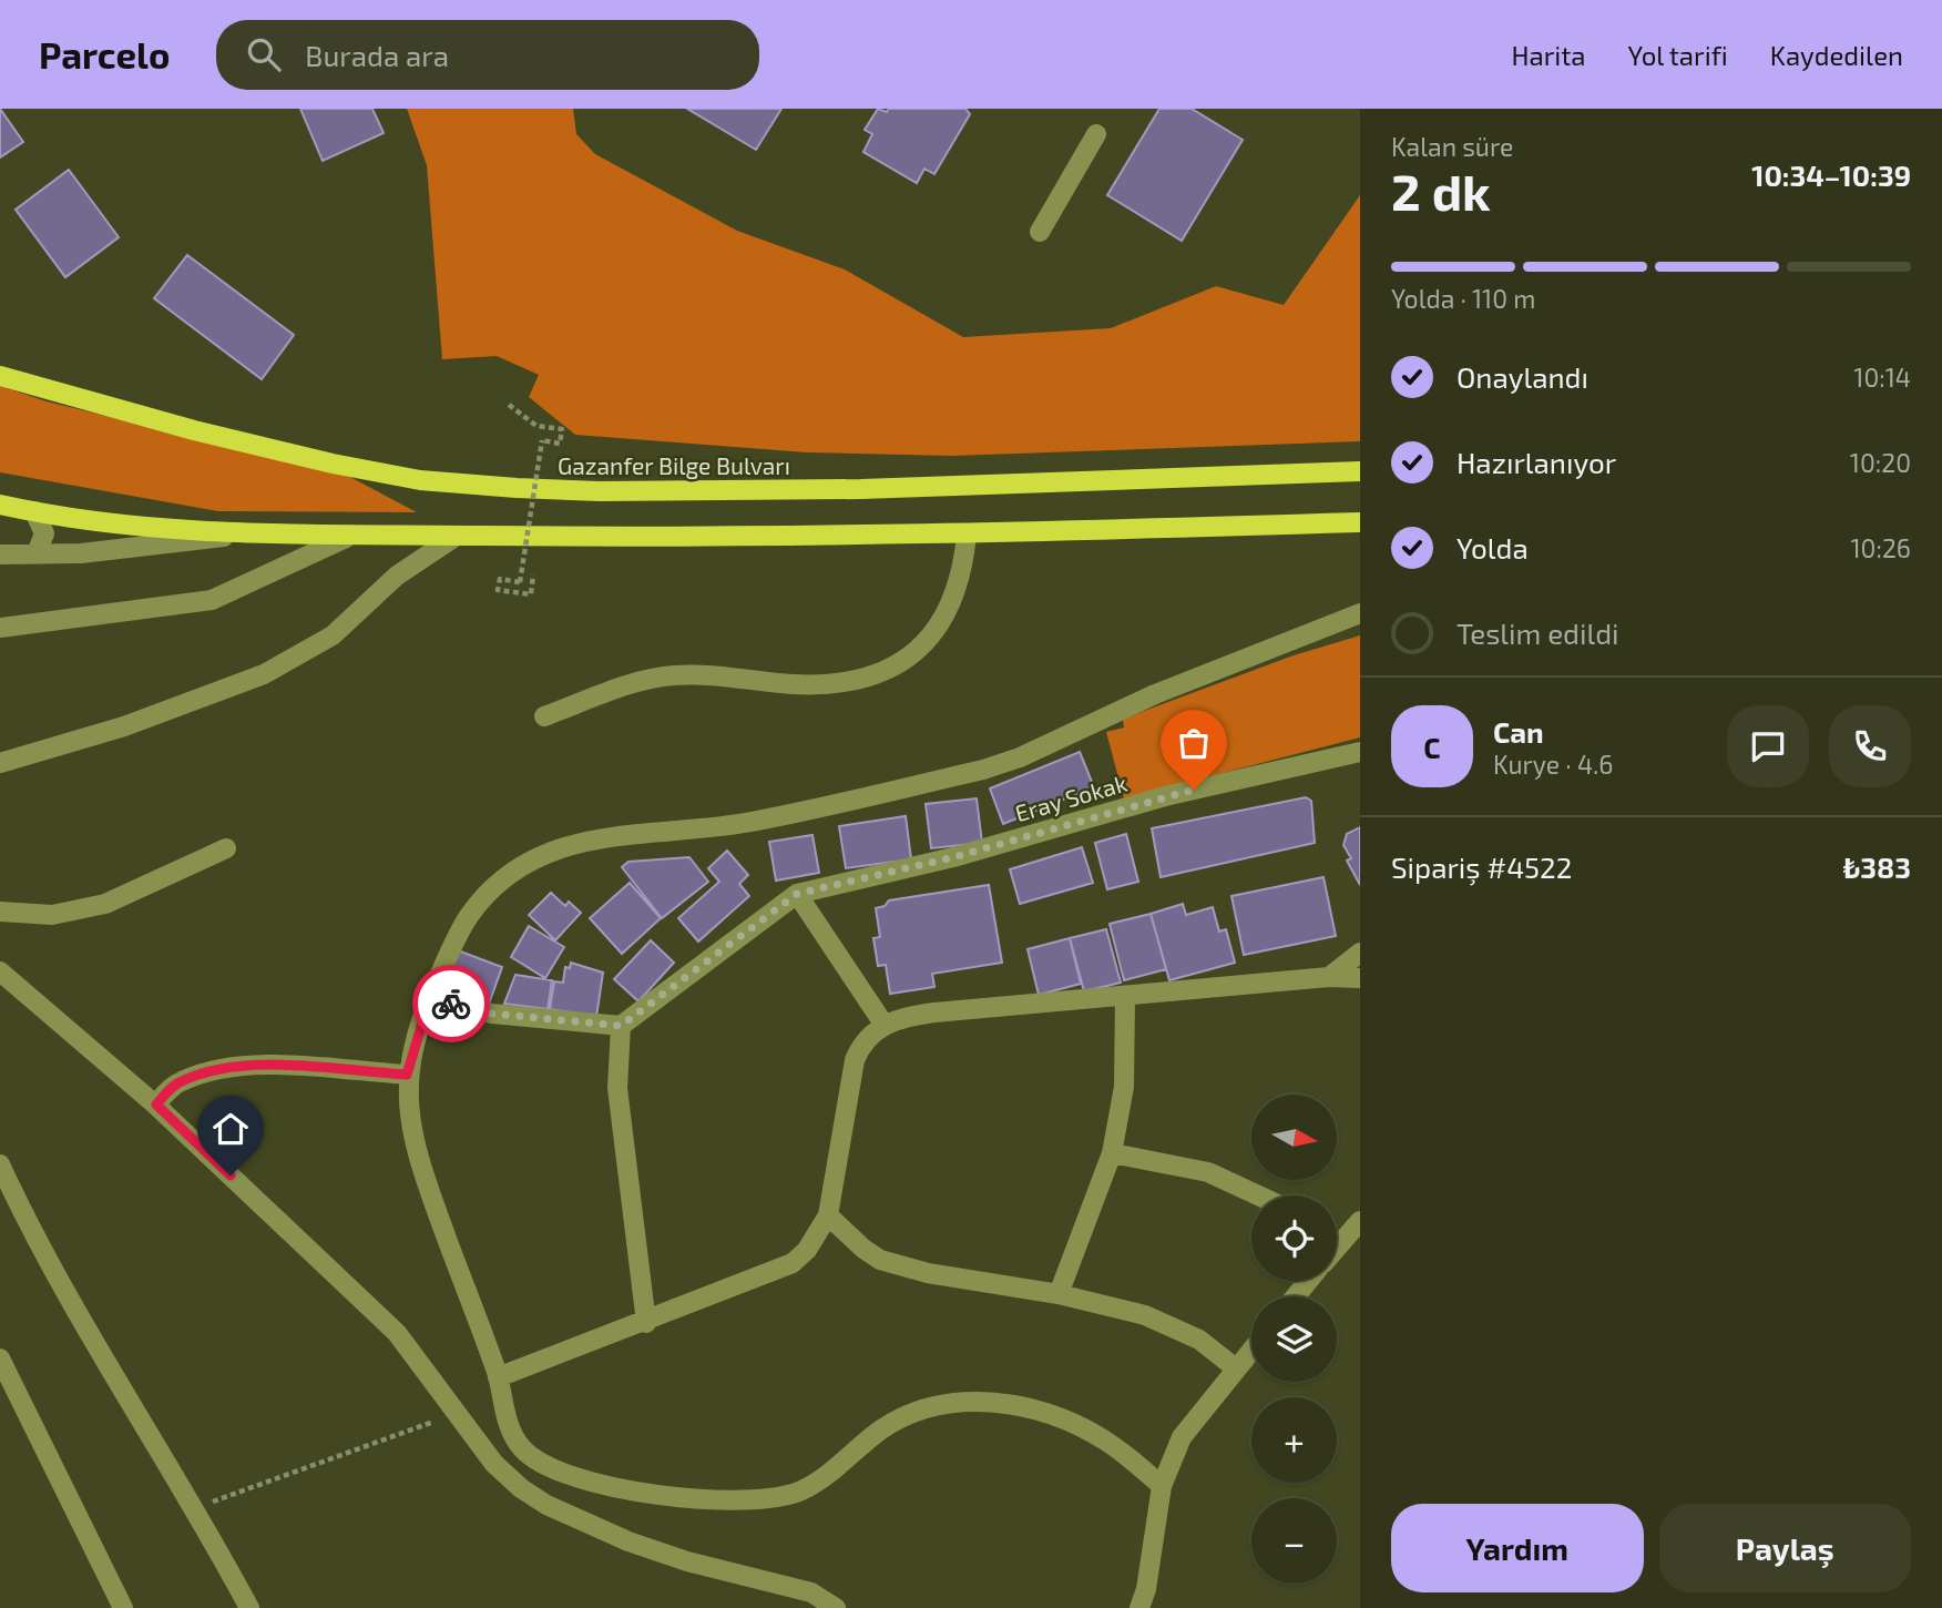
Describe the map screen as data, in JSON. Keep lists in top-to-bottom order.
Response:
{
  "streets": {
    "main road": ["Gazanfer Bilge Bulvarı"],
    "street": ["Eray Sokak"]
  },
  "north": "right",
  "page": {
    "header": "Parcelo",
    "search": "Burada ara",
    "nav": ["Harita", "Yol tarifi", "Kaydedilen"],
    "heading": ["2 dk", "Kalan süre", "10:34–10:39"],
    "panel": [
      "Can",
      "Kurye · 4.6",
      "Sipariş #4522",
      "₺383"
    ],
    "bar": "Yolda · 110 m",
    "list": [
      ["Onaylandı", "10:14"],
      ["Hazırlanıyor", "10:20"],
      ["Yolda", "10:26"],
      "Teslim edildi"
    ],
    "round": "C",
    "map_buttons": ["+", "−"],
    "buttons": ["Yardım", "Paylaş"]
  }
}
